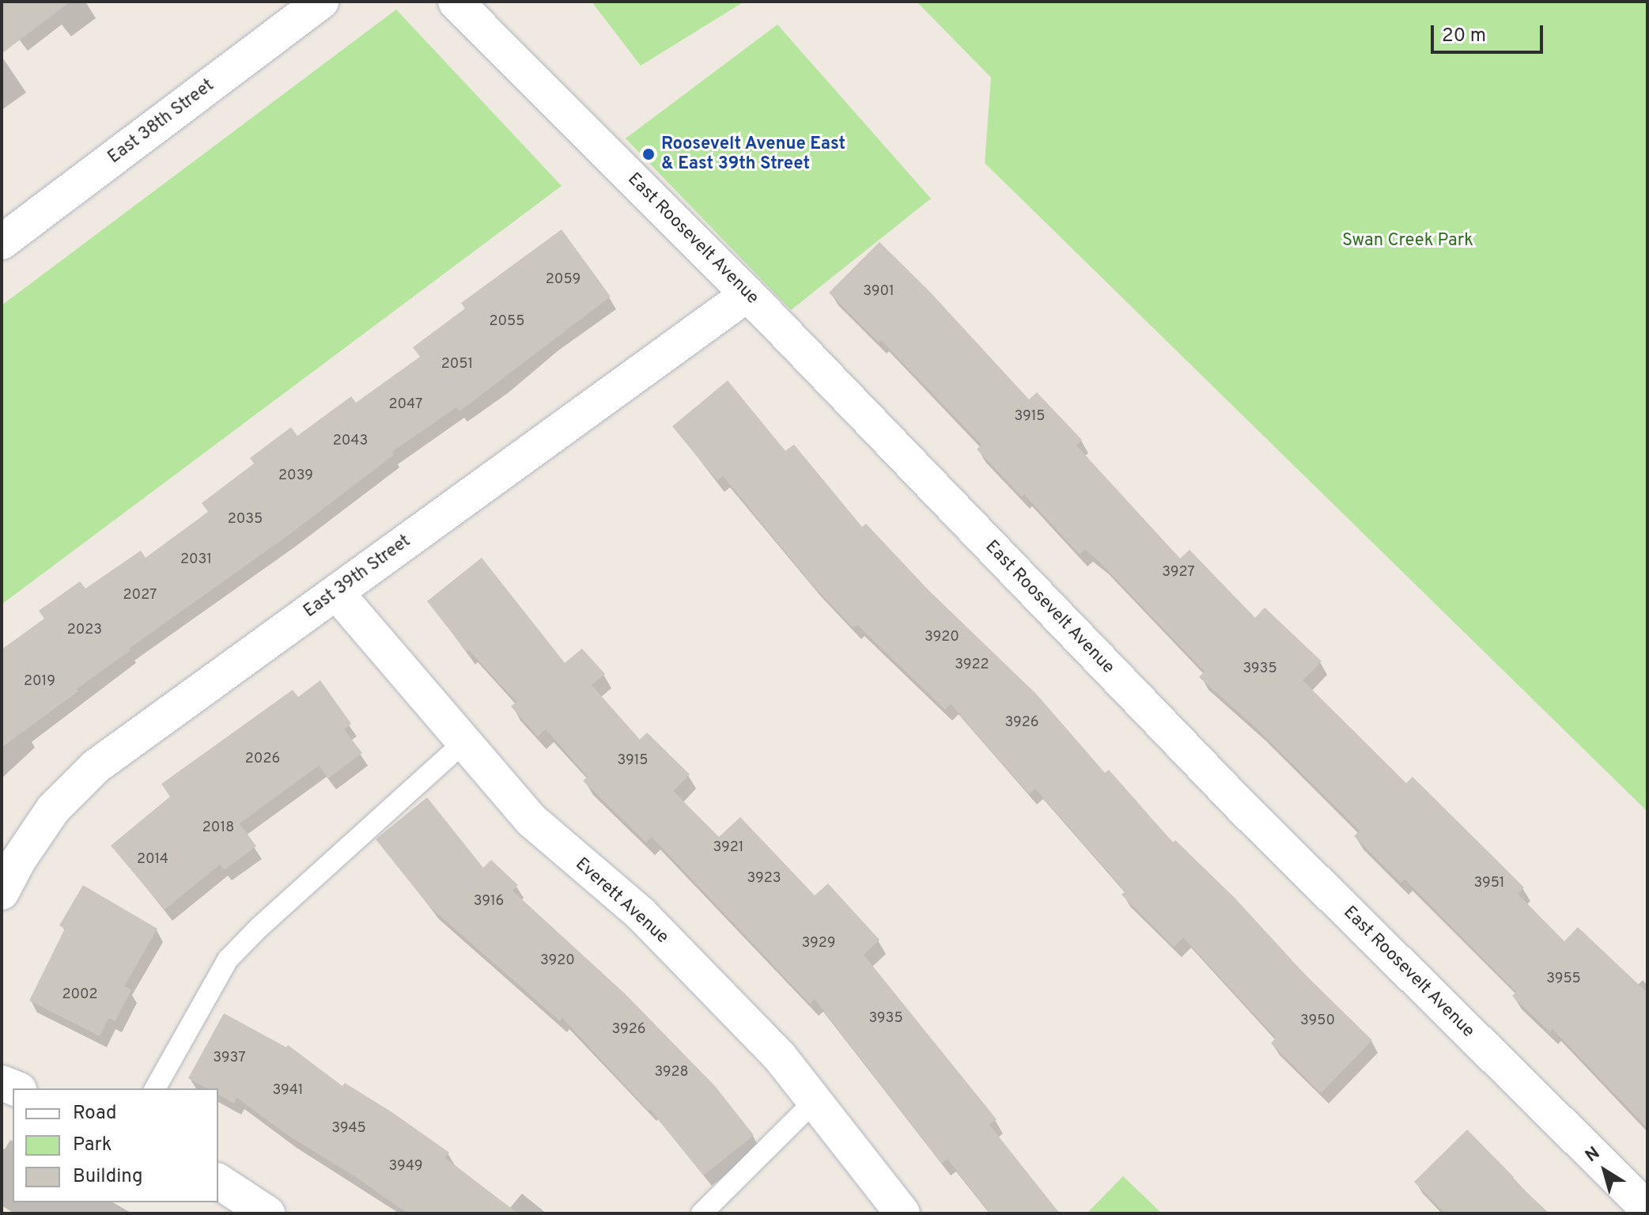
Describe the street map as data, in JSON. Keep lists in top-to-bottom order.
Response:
{
  "streets": {
    "street": [
      "East 38th Street",
      "East Roosevelt Avenue",
      "East 39th Street",
      "Everett Avenue"
    ]
  },
  "crossings": [
    ["East Roosevelt Avenue", "East 39th Street"],
    ["East 39th Street", "Everett Avenue"]
  ],
  "parks": ["Swan Creek Park"],
  "places": ["Roosevelt Avenue East & East 39th Street"],
  "house_numbers": [
    "2059",
    "3901",
    "2055",
    "2051",
    "2047",
    "3915",
    "2043",
    "2039",
    "2035",
    "2031",
    "3927",
    "2027",
    "2023",
    "3920",
    "3922",
    "3935",
    "2019",
    "3926",
    "2026",
    "3915",
    "2018",
    "3921",
    "2014",
    "3923",
    "3951",
    "3916",
    "3929",
    "3920",
    "3955",
    "2002",
    "3935",
    "3950",
    "3926",
    "3937",
    "3928",
    "3941",
    "3945",
    "3949"
  ],
  "legend": ["Road", "Park", "Building"],
  "scale_bar": "20 m",
  "north": "top left"
}
